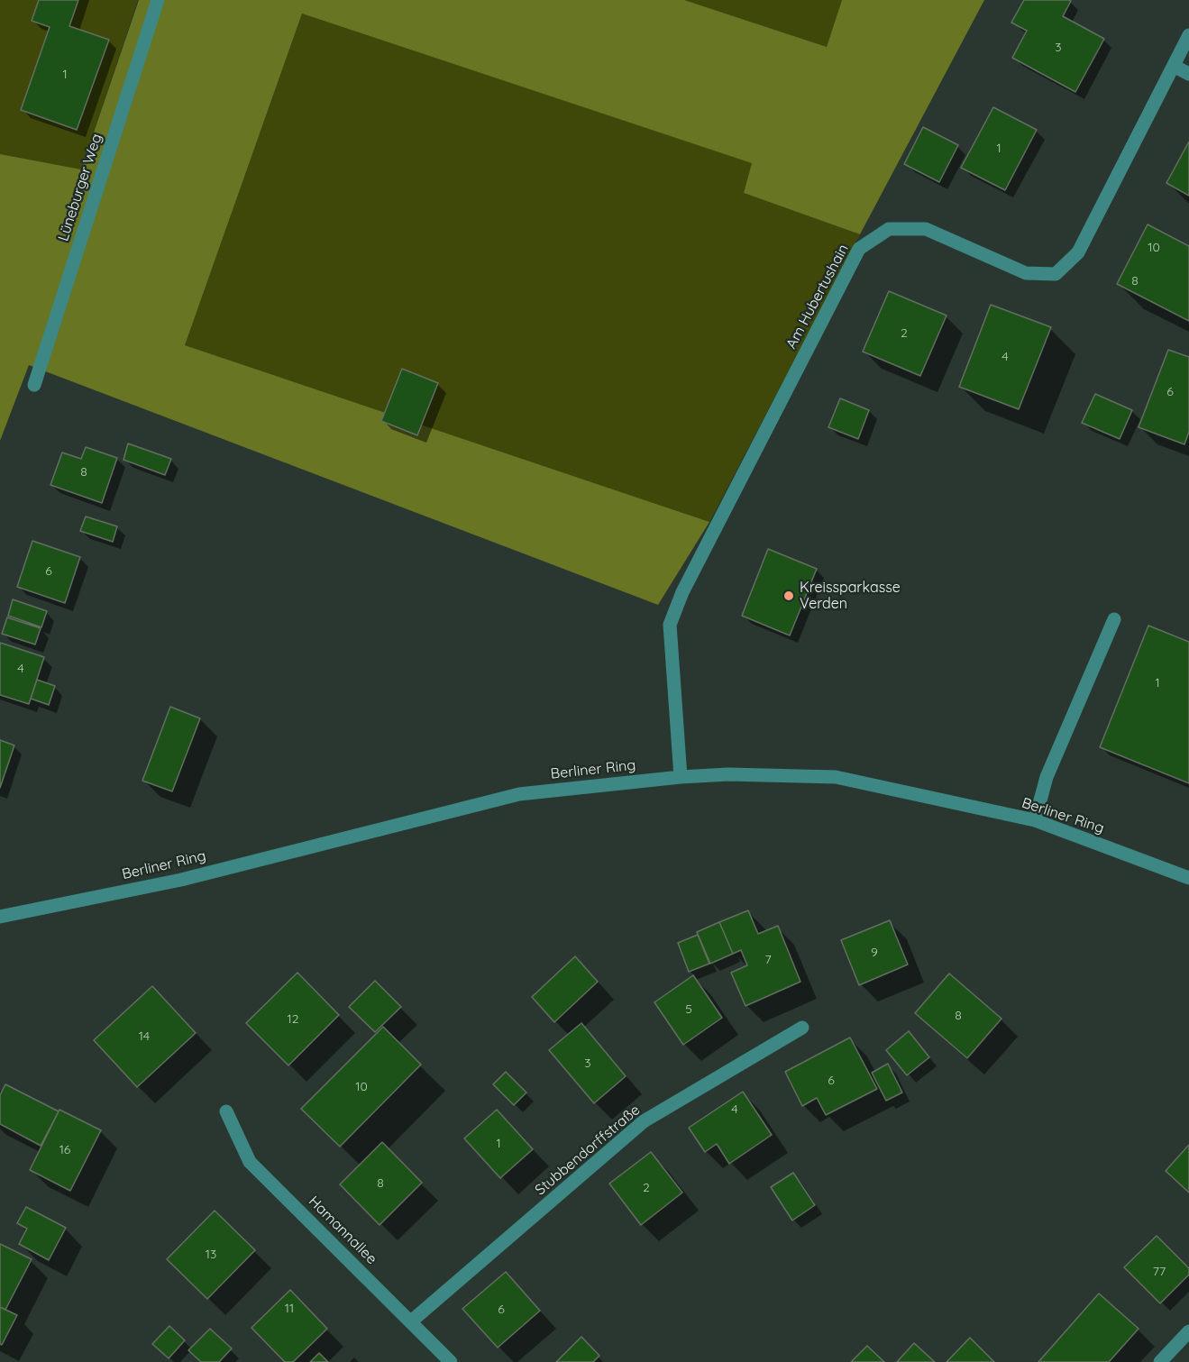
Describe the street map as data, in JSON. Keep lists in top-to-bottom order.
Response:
{
  "streets": {
    "street": [
      "Lüneburger Weg",
      "Am Hubertushain",
      "Berliner Ring",
      "Stubbendorffstraße",
      "Hamannallee"
    ]
  },
  "crossings": [
    ["Am Hubertushain", "Berliner Ring"],
    ["Stubbendorffstraße", "Hamannallee"]
  ],
  "places": ["Kreissparkasse Verden"],
  "house_numbers": [
    "3",
    "1",
    "1",
    "10",
    "8",
    "2",
    "4",
    "6",
    "8",
    "6",
    "4",
    "1",
    "9",
    "7",
    "5",
    "8",
    "12",
    "14",
    "3",
    "6",
    "10",
    "4",
    "1",
    "16",
    "8",
    "2",
    "13",
    "77",
    "11",
    "6"
  ]
}
